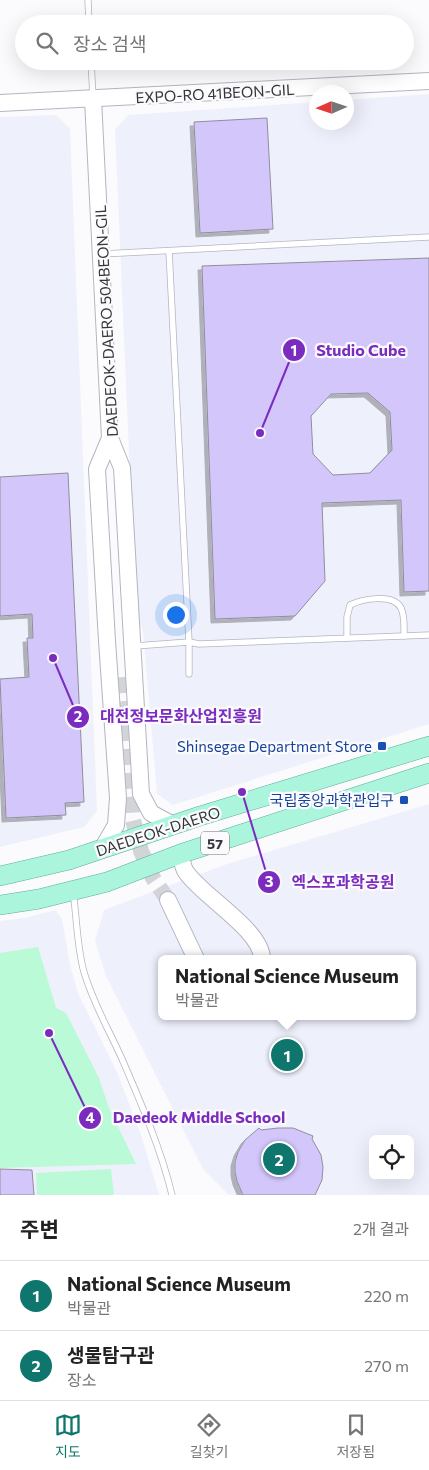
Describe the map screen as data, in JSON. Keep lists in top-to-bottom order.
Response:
{
  "streets": {
    "main road": ["DAEDEOK-DAERO", "57"],
    "street": ["EXPO-RO 41BEON-GIL", "DAEDEOK-DAERO 504BEON-GIL"]
  },
  "crossings": [
    ["EXPO-RO 41BEON-GIL", "DAEDEOK-DAERO 504BEON-GIL"],
    ["DAEDEOK-DAERO 504BEON-GIL", "DAEDEOK-DAERO"]
  ],
  "places": {
    "other": [
      "Studio Cube",
      "대전정보문화산업진흥원",
      "엑스포과학공원",
      "Daedeok Middle School"
    ],
    "transit": ["Shinsegae Department Store", "국립중앙과학관입구"]
  },
  "north": "left",
  "page": {
    "search": "장소 검색",
    "popup": ["National Science Museum", "박물관"],
    "pins": ["1", "2"],
    "heading": ["주변", "2개 결과"],
    "list": [
      {
        "mark": "1",
        "name": "National Science Museum",
        "note": "박물관",
        "value": "220 m"
      },
      {
        "mark": "2",
        "name": "생물탐구관",
        "note": "장소",
        "value": "270 m"
      }
    ],
    "nav": ["지도", "길찾기", "저장됨"]
  }
}
